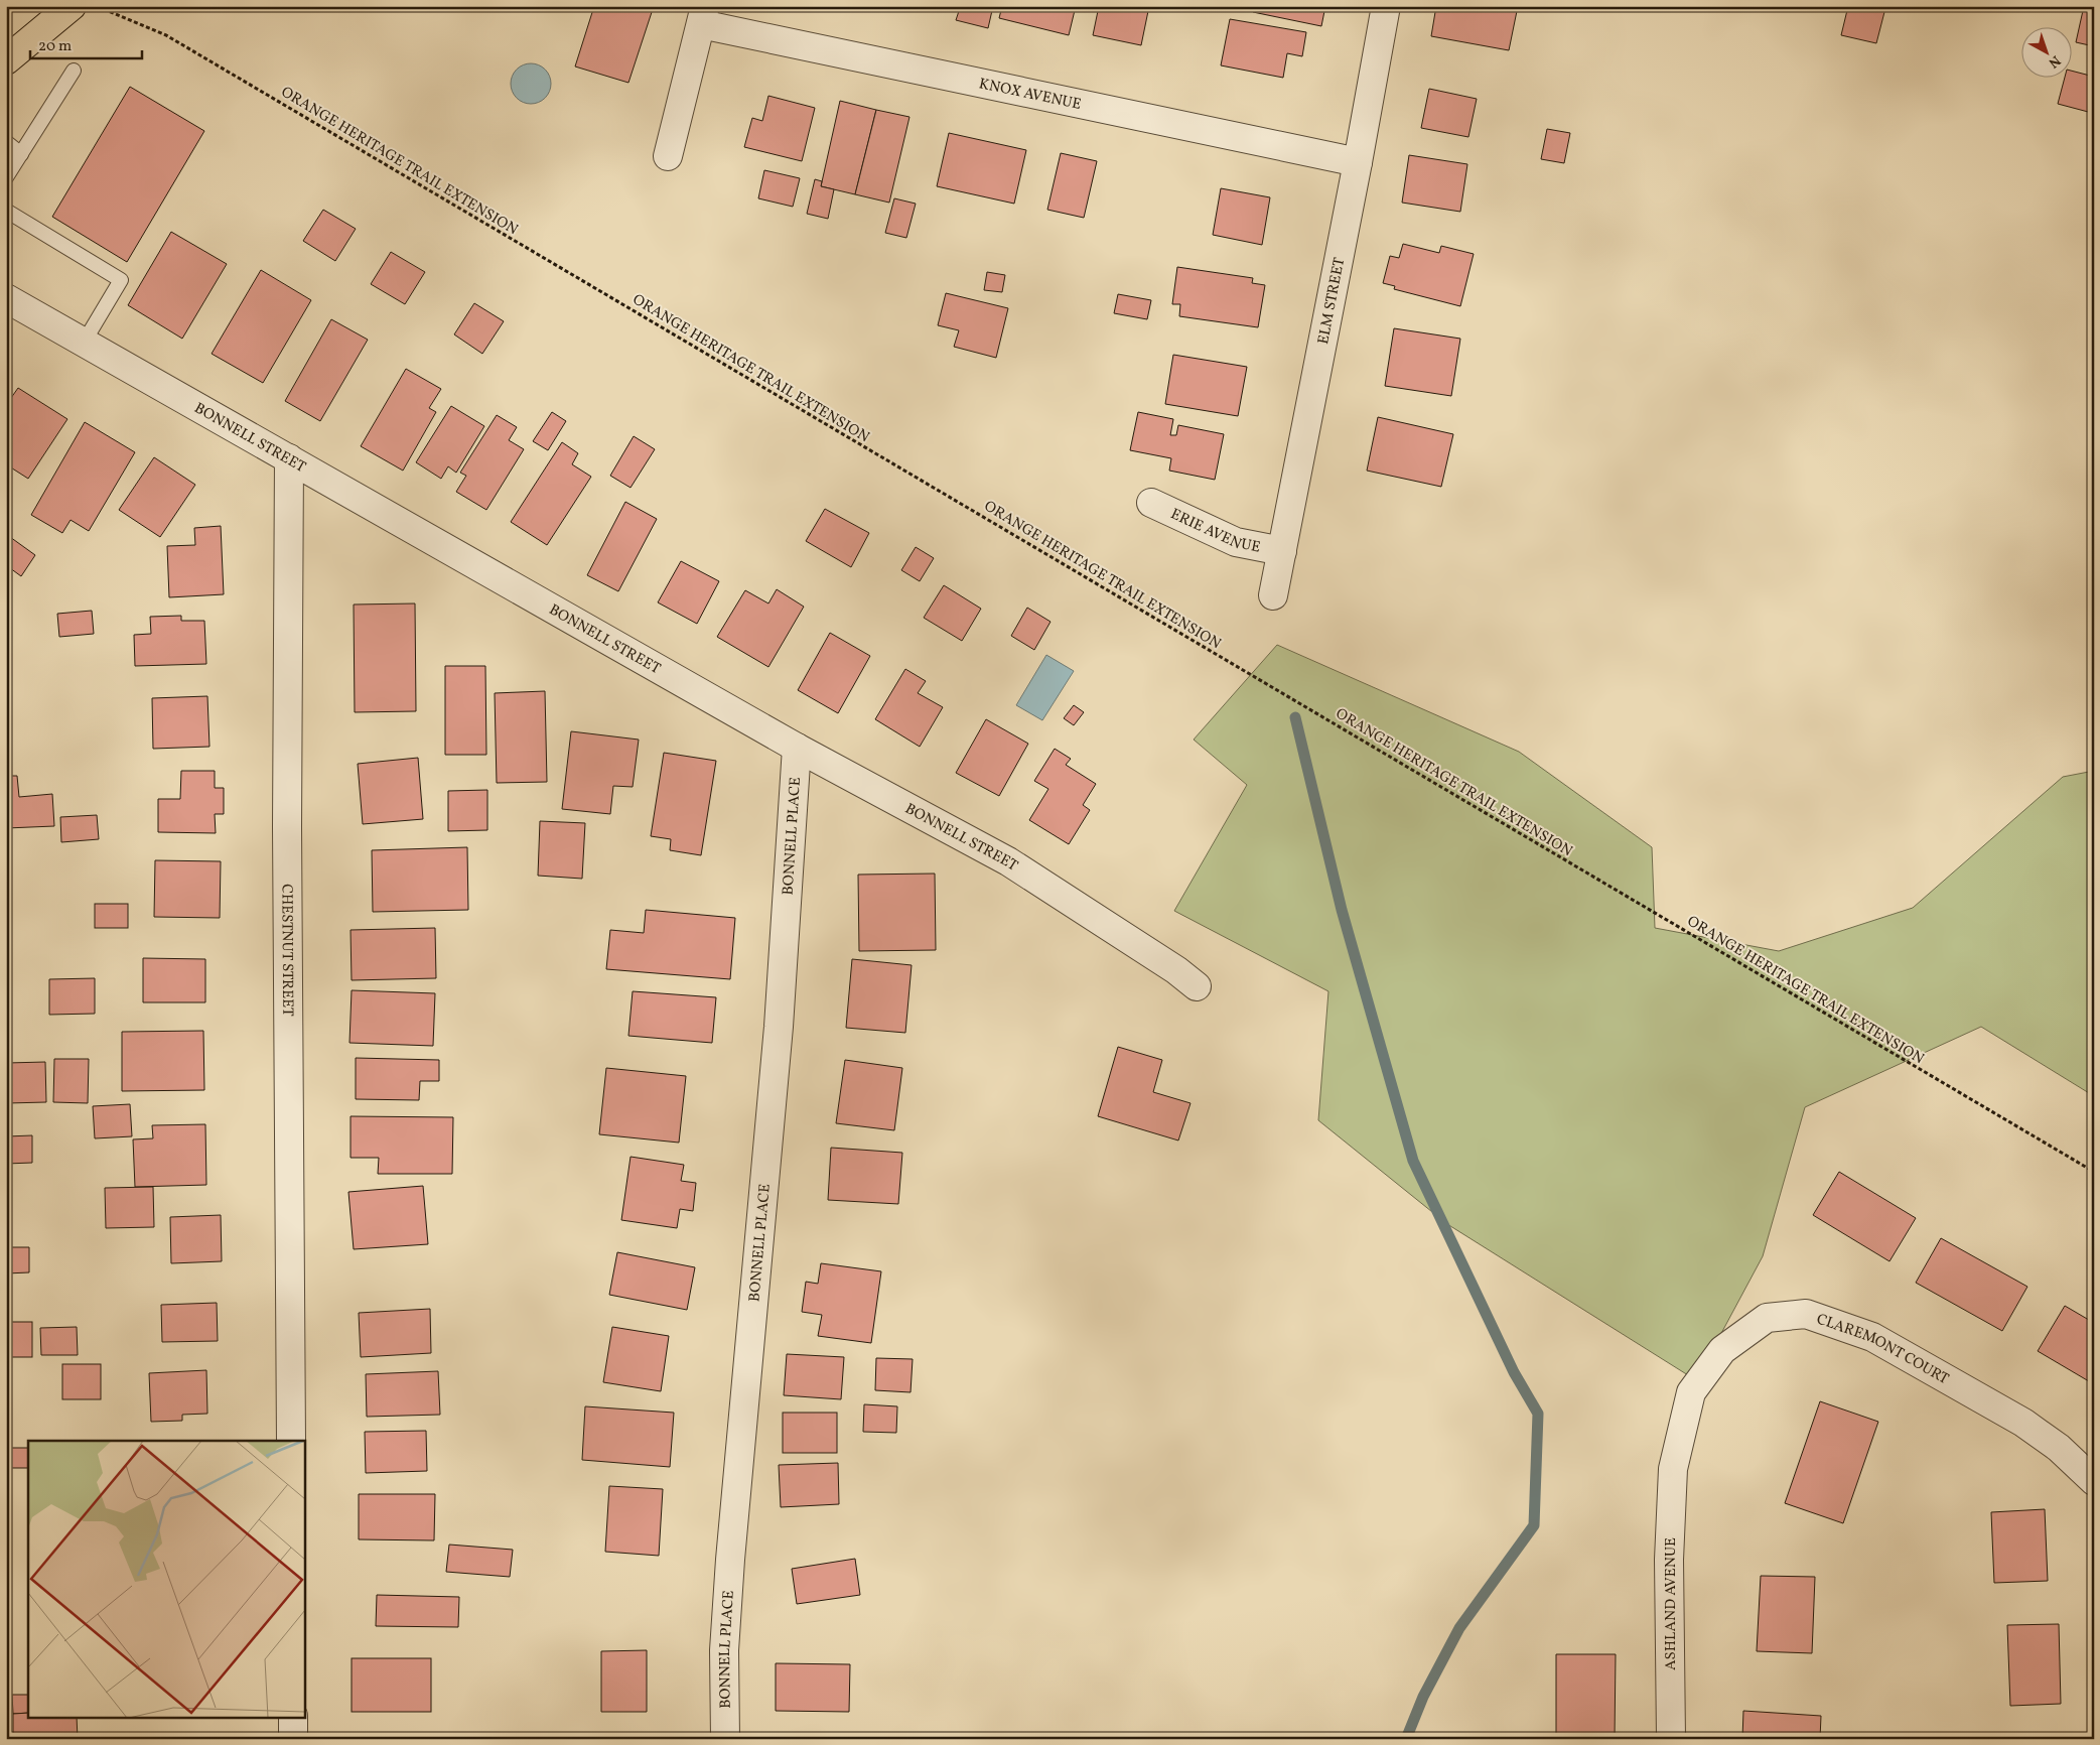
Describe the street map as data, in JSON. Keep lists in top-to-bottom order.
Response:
{
  "streets": {
    "street": [
      "KNOX AVENUE",
      "ELM STREET",
      "BONNELL STREET",
      "ERIE AVENUE",
      "BONNELL PLACE",
      "CHESTNUT STREET",
      "CLAREMONT COURT",
      "ASHLAND AVENUE"
    ],
    "path": ["ORANGE HERITAGE TRAIL EXTENSION"]
  },
  "crossings": [
    ["KNOX AVENUE", "ELM STREET"],
    ["ELM STREET", "ERIE AVENUE"],
    ["BONNELL STREET", "BONNELL PLACE"],
    ["BONNELL STREET", "CHESTNUT STREET"],
    ["CLAREMONT COURT", "ASHLAND AVENUE"]
  ],
  "scale_bar": "20 m",
  "north": "bottom right"
}
